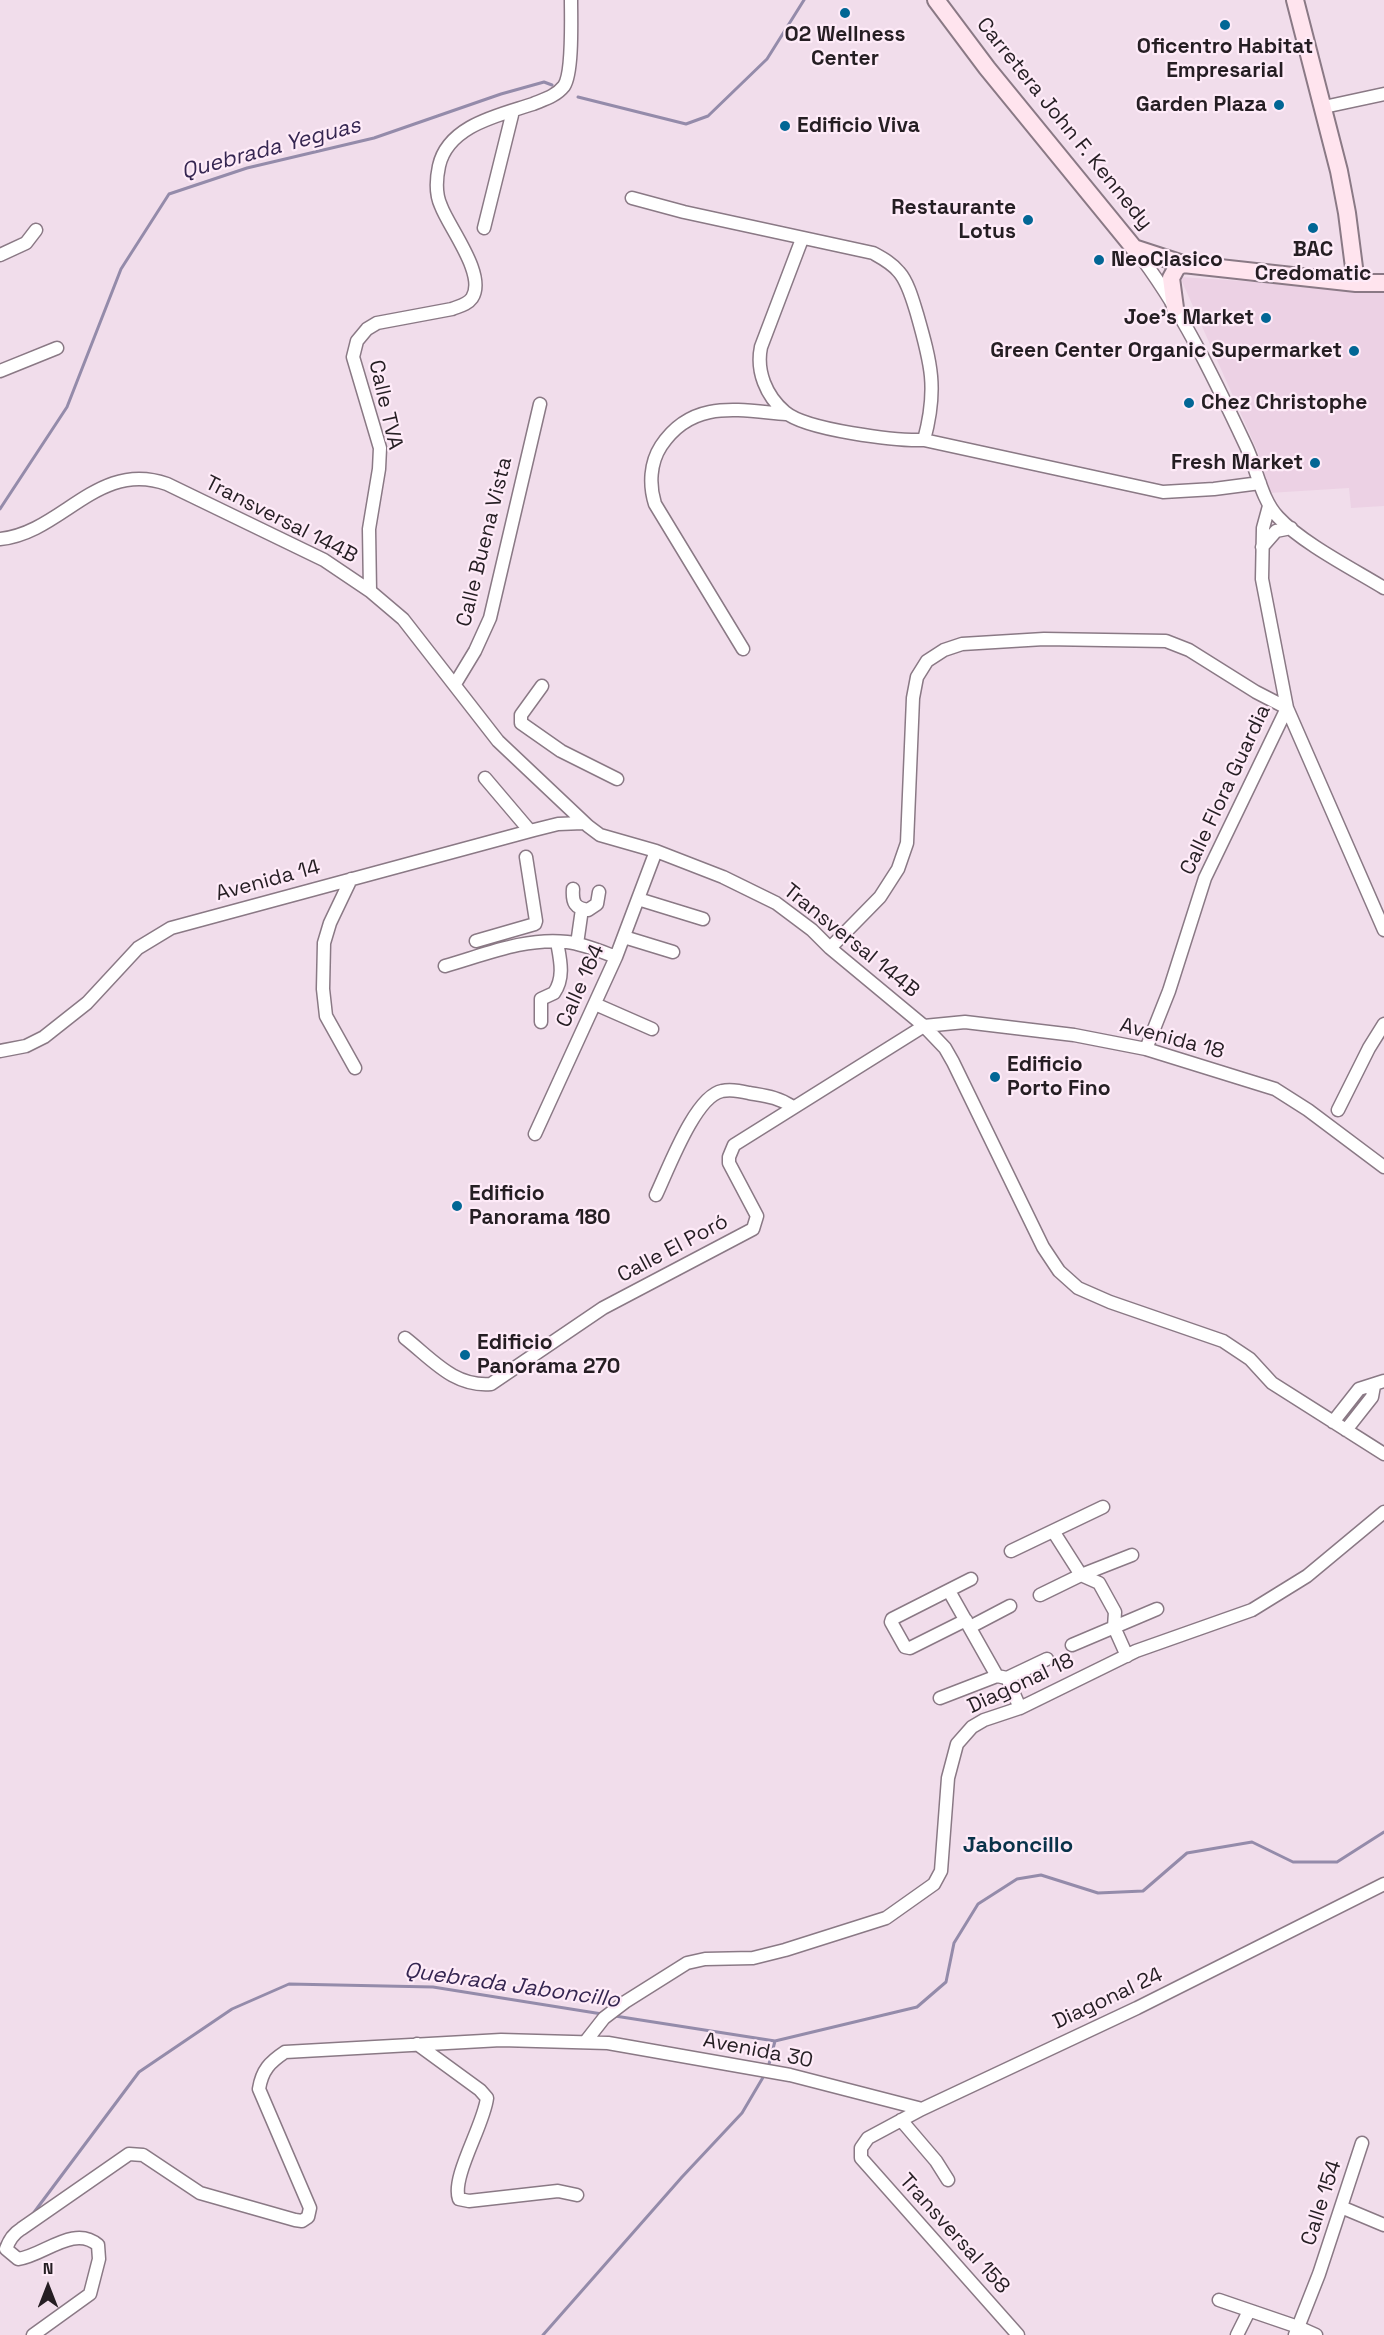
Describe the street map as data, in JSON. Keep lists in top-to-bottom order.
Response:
{
  "streets": {
    "main road": ["Carretera John F. Kennedy"],
    "street": [
      "Calle TVA",
      "Transversal 144B",
      "Calle Buena Vista",
      "Calle Flora Guardia",
      "Avenida 14",
      "Calle 164",
      "Avenida 18",
      "Calle El Poró",
      "Diagonal 18",
      "Diagonal 24",
      "Avenida 30",
      "Calle 154",
      "Transversal 158"
    ]
  },
  "crossings": [
    ["Calle TVA", "Transversal 144B"],
    ["Transversal 144B", "Calle Buena Vista"],
    ["Transversal 144B", "Avenida 14"],
    ["Transversal 144B", "Calle 164"],
    ["Transversal 144B", "Avenida 18"],
    ["Transversal 144B", "Calle El Poró"],
    ["Calle Flora Guardia", "Avenida 18"],
    ["Avenida 18", "Calle El Poró"],
    ["Diagonal 18", "Avenida 30"],
    ["Diagonal 24", "Avenida 30"],
    ["Diagonal 24", "Transversal 158"]
  ],
  "districts": ["Jaboncillo"],
  "water": ["Quebrada Yeguas", "Quebrada Jaboncillo"],
  "places": [
    "O2 Wellness Center",
    "Oficentro Habitat Empresarial",
    "Garden Plaza",
    "Edificio Viva",
    "Restaurante Lotus",
    "BAC Credomatic",
    "NeoClasico",
    "Joe's Market",
    "Green Center Organic Supermarket",
    "Chez Christophe",
    "Fresh Market",
    "Edificio Porto Fino",
    "Edificio Panorama 180",
    "Edificio Panorama 270"
  ],
  "north": "top"
}
